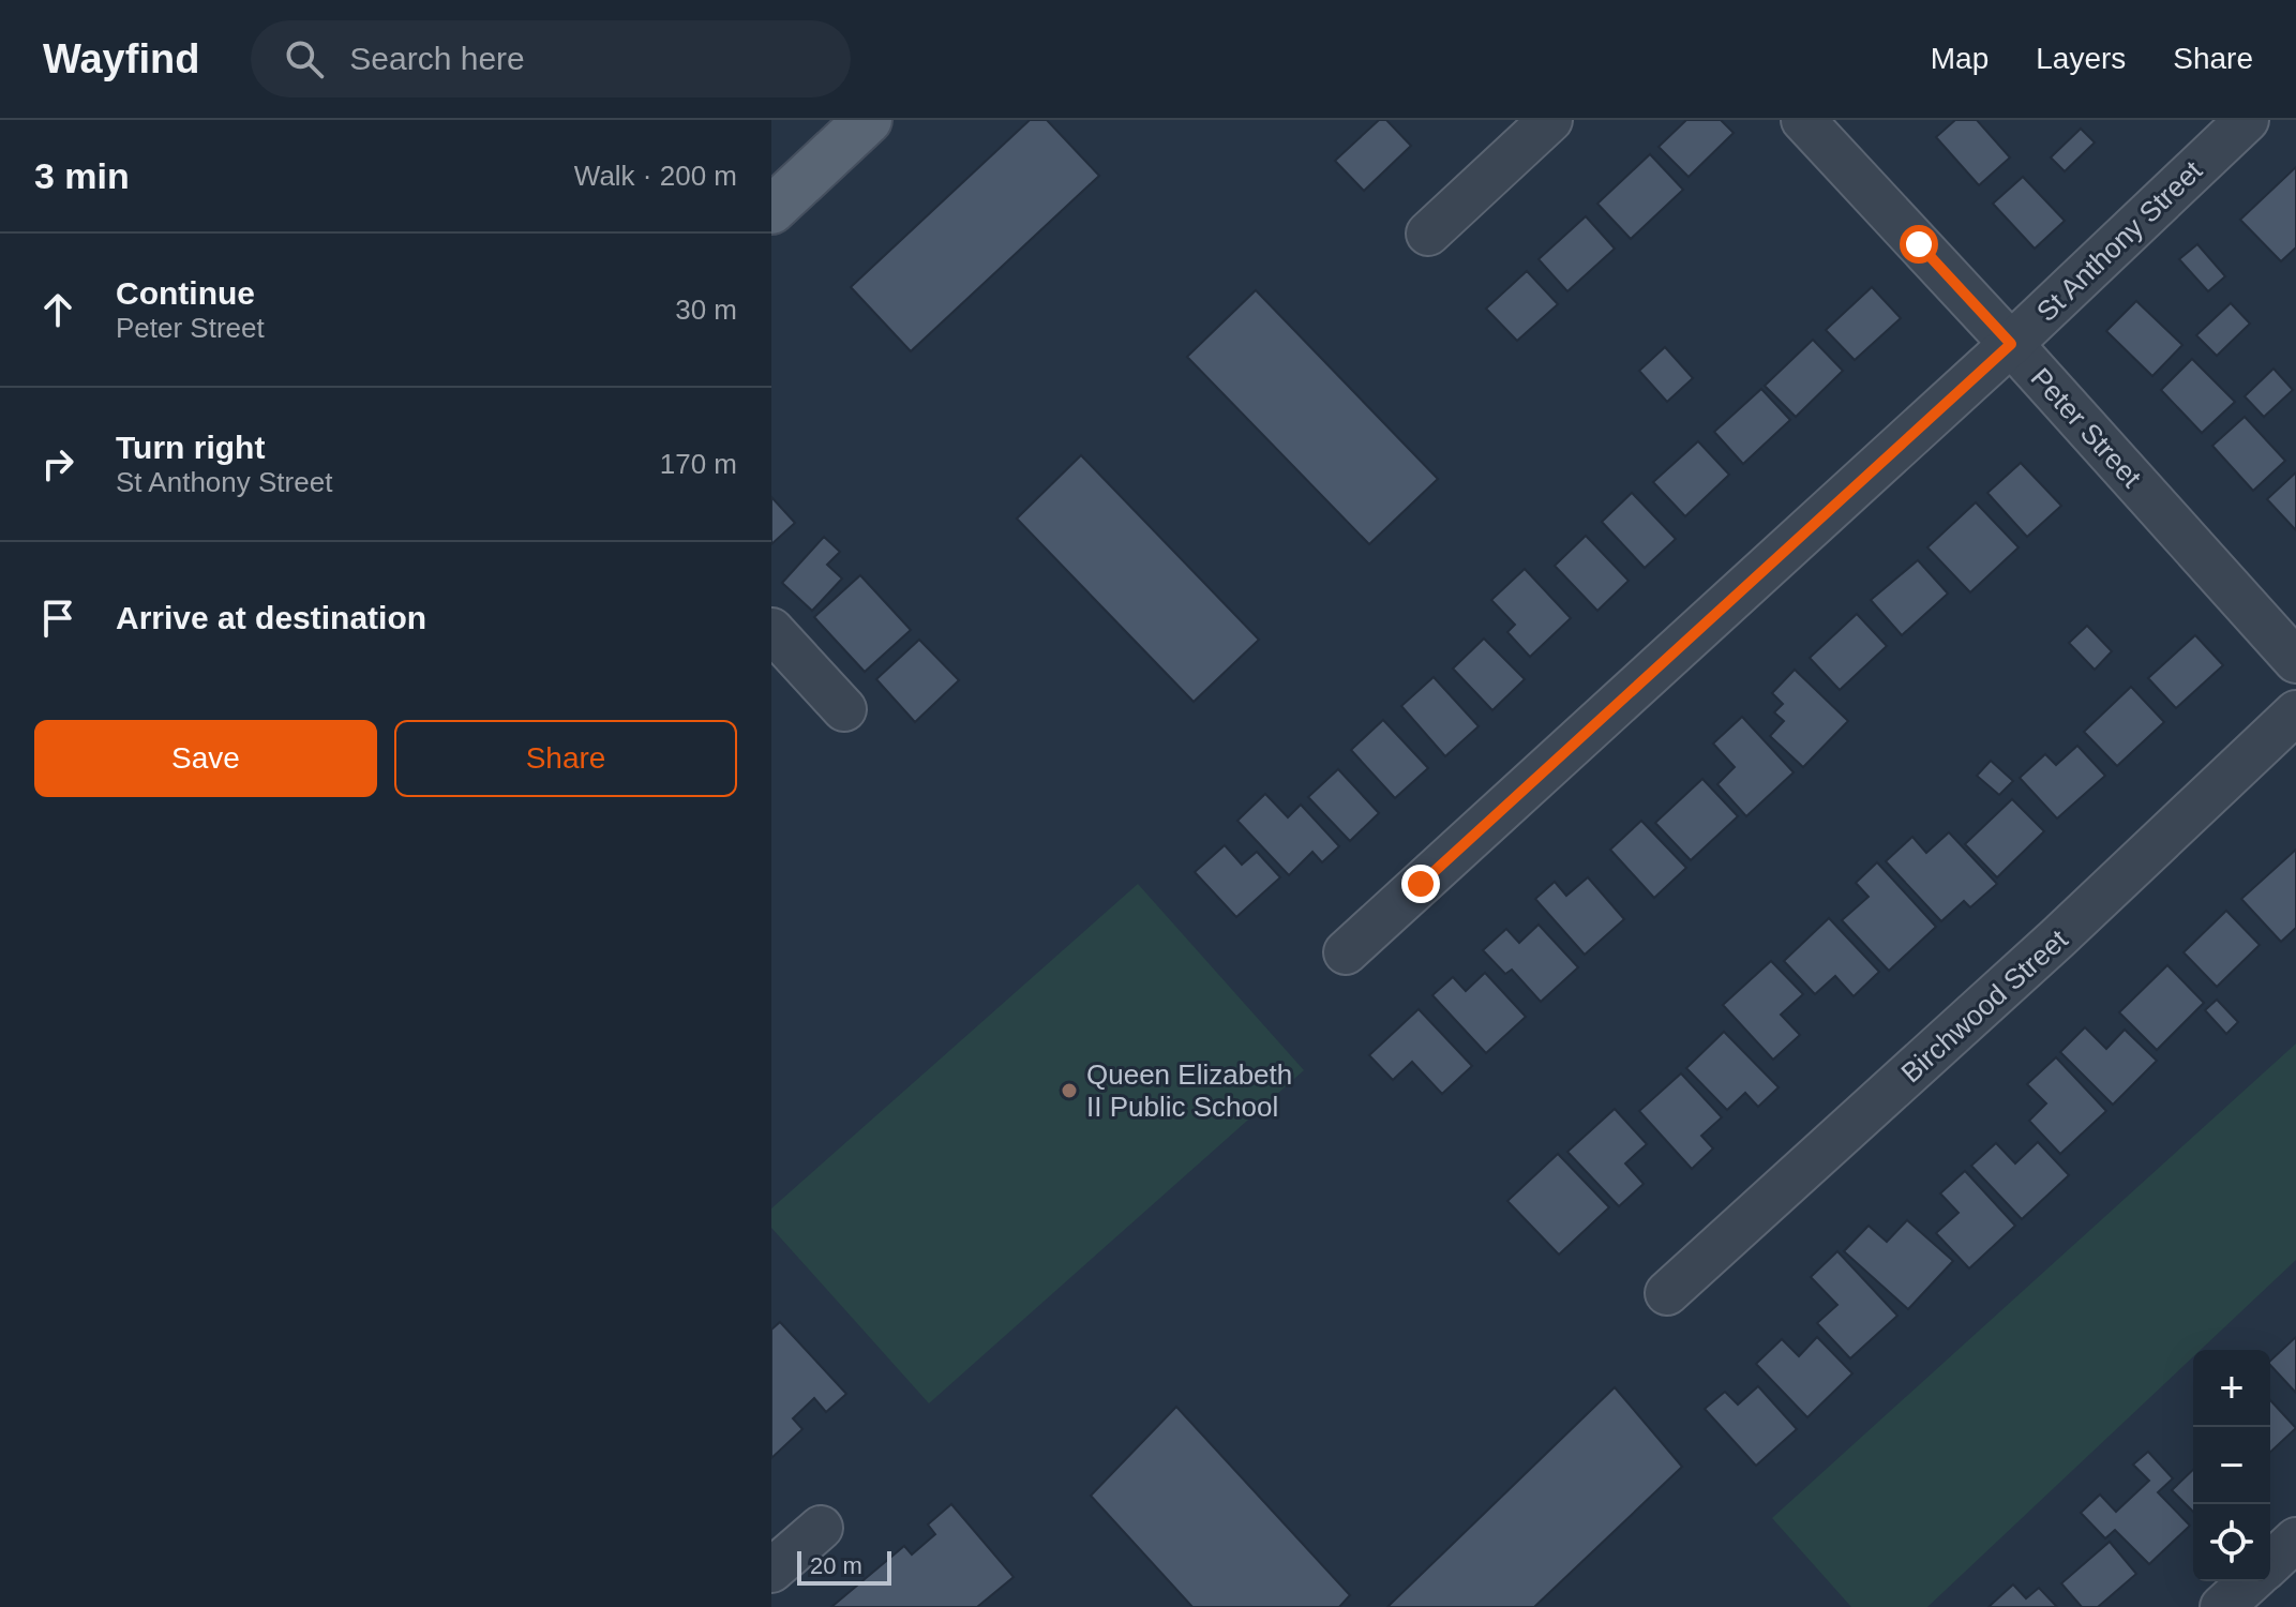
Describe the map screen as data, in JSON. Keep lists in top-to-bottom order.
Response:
{
  "streets": {
    "street": ["St Anthony Street", "Peter Street", "Birchwood Street"]
  },
  "crossings": [
    ["St Anthony Street", "Peter Street"]
  ],
  "places": ["Queen Elizabeth II Public School"],
  "scale_bar": "20 m",
  "page": {
    "header": "Wayfind",
    "search": "Search here",
    "nav": ["Map", "Layers", "Share"],
    "heading": ["3 min", "Walk · 200 m"],
    "list": [
      ["Continue", "Peter Street", "30 m"],
      ["Turn right", "St Anthony Street", "170 m"],
      "Arrive at destination"
    ],
    "buttons": ["Save", "Share"],
    "map_buttons": ["+", "−"],
    "scale": "20 m"
  }
}
